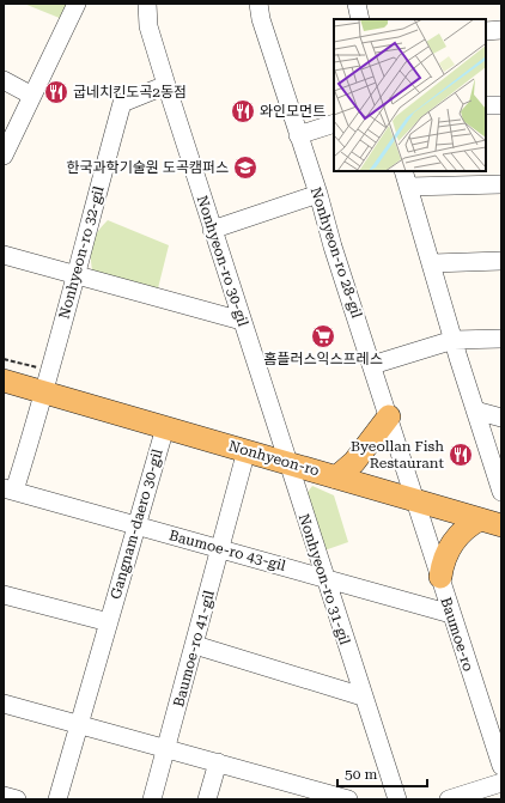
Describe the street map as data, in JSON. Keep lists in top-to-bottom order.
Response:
{
  "streets": {
    "main road": ["Nonhyeon-ro"],
    "street": [
      "Nonhyeon-ro 32-gil",
      "Nonhyeon-ro 28-gil",
      "Nonhyeon-ro 30-gil",
      "Gangnam-daero 30-gil",
      "Baumoe-ro 43-gil",
      "Nonhyeon-ro 31-gil",
      "Baumoe-ro",
      "Baumoe-ro 41-gil"
    ]
  },
  "crossings": [
    ["Nonhyeon-ro 32-gil", "Nonhyeon-ro 30-gil"],
    ["Nonhyeon-ro 32-gil", "Nonhyeon-ro"],
    ["Nonhyeon-ro 28-gil", "Nonhyeon-ro"],
    ["Nonhyeon-ro 28-gil", "Baumoe-ro"],
    ["Nonhyeon-ro 30-gil", "Nonhyeon-ro"],
    ["Nonhyeon-ro 30-gil", "Nonhyeon-ro 31-gil"],
    ["Nonhyeon-ro", "Gangnam-daero 30-gil"],
    ["Nonhyeon-ro", "Nonhyeon-ro 31-gil"],
    ["Nonhyeon-ro", "Baumoe-ro"],
    ["Nonhyeon-ro", "Baumoe-ro 41-gil"],
    ["Gangnam-daero 30-gil", "Baumoe-ro 43-gil"],
    ["Baumoe-ro 43-gil", "Nonhyeon-ro 31-gil"],
    ["Baumoe-ro 43-gil", "Baumoe-ro"],
    ["Baumoe-ro 43-gil", "Baumoe-ro 41-gil"]
  ],
  "places": {
    "restaurant": ["굽네치킨도곡2동점", "와인모먼트", "Byeollan Fish Restaurant"],
    "school or university": ["한국과학기술원 도곡캠퍼스"],
    "supermarket": ["홈플러스익스프레스"]
  },
  "scale_bar": "50 m"
}
